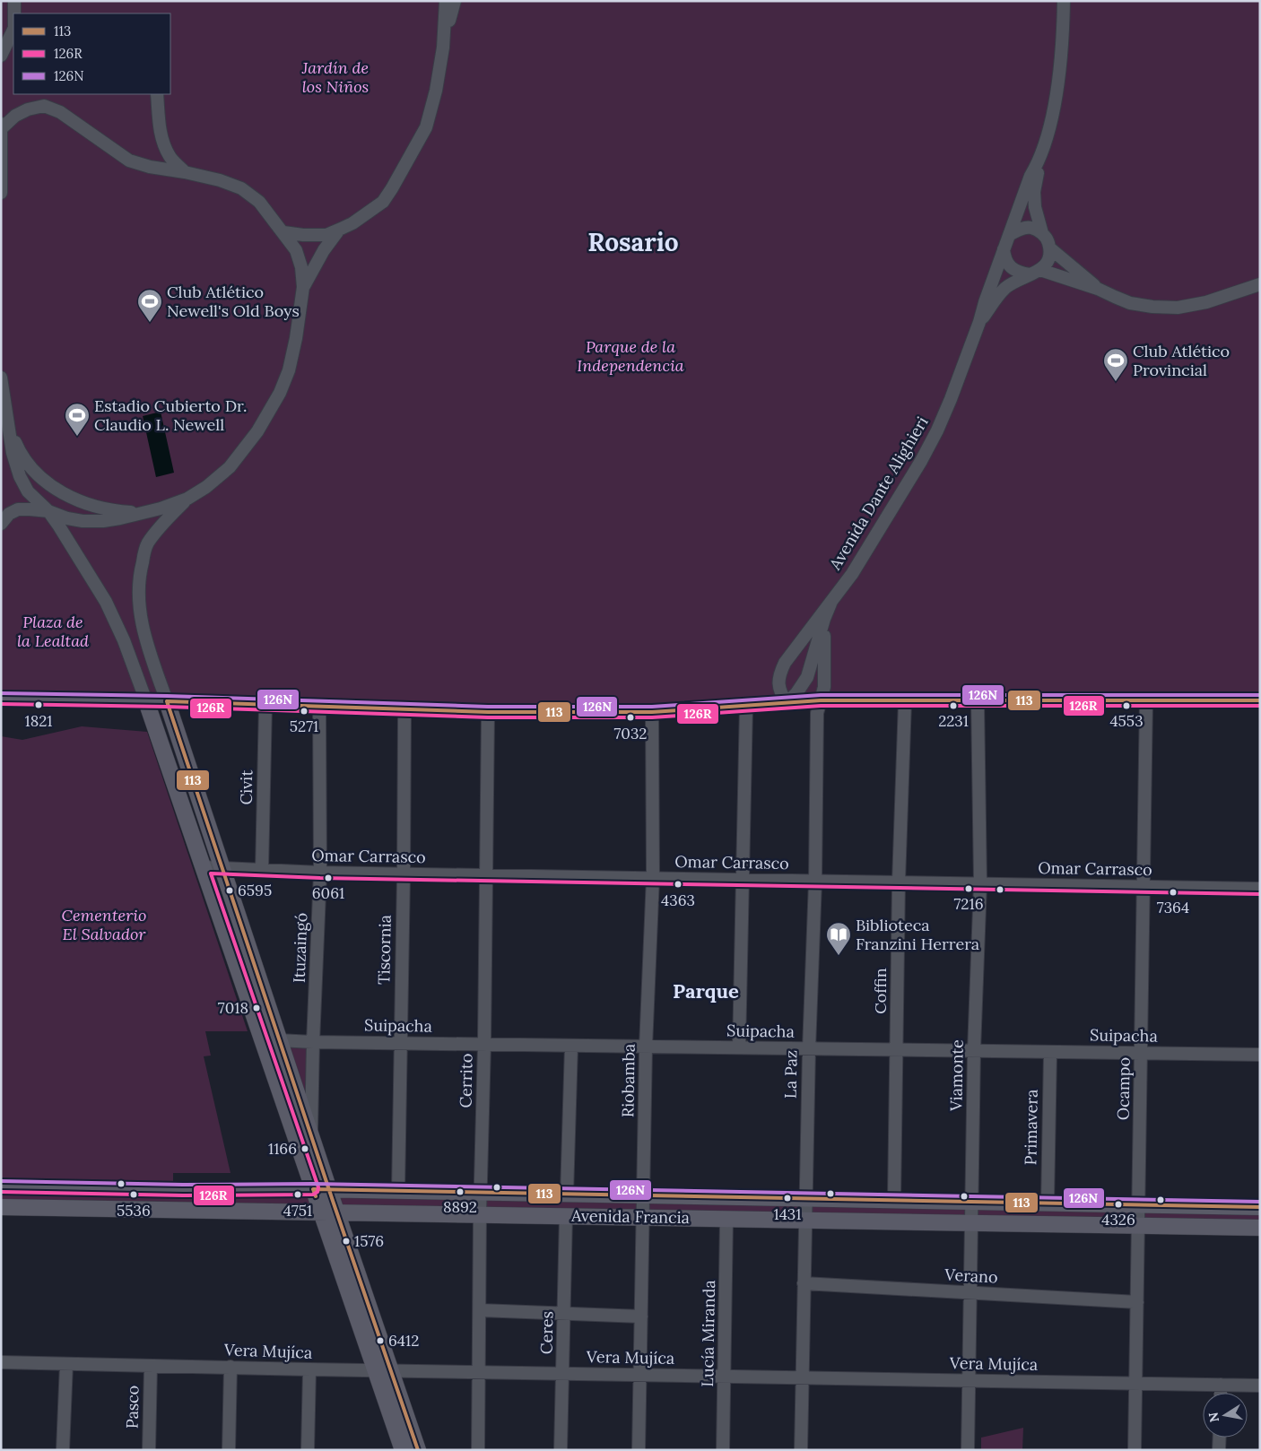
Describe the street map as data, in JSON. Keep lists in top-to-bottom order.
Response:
{
  "streets": {
    "main road": ["Avenida Francia"],
    "street": [
      "Avenida Dante Alighieri",
      "Civit",
      "Omar Carrasco",
      "Ituzaingó",
      "Tiscornia",
      "Coffin",
      "Suipacha",
      "La Paz",
      "Viamonte",
      "Cerrito",
      "Riobamba",
      "Ocampo",
      "Primavera",
      "Verano",
      "Ceres",
      "Lucía Miranda",
      "Vera Mujíca",
      "Pasco"
    ]
  },
  "crossings": [
    ["Avenida Dante Alighieri", "La Paz"],
    ["Civit", "Omar Carrasco"],
    ["Omar Carrasco", "Ituzaingó"],
    ["Omar Carrasco", "Tiscornia"],
    ["Omar Carrasco", "Coffin"],
    ["Omar Carrasco", "La Paz"],
    ["Omar Carrasco", "Viamonte"],
    ["Omar Carrasco", "Cerrito"],
    ["Omar Carrasco", "Riobamba"],
    ["Omar Carrasco", "Ocampo"],
    ["Ituzaingó", "Suipacha"],
    ["Tiscornia", "Suipacha"],
    ["Tiscornia", "Avenida Francia"],
    ["Coffin", "Suipacha"],
    ["Coffin", "Avenida Francia"],
    ["Suipacha", "La Paz"],
    ["Suipacha", "Viamonte"],
    ["Suipacha", "Cerrito"],
    ["Suipacha", "Riobamba"],
    ["Suipacha", "Ocampo"],
    ["Suipacha", "Primavera"],
    ["La Paz", "Avenida Francia"],
    ["La Paz", "Verano"],
    ["La Paz", "Vera Mujíca"],
    ["Viamonte", "Avenida Francia"],
    ["Viamonte", "Verano"],
    ["Viamonte", "Vera Mujíca"],
    ["Cerrito", "Avenida Francia"],
    ["Cerrito", "Vera Mujíca"],
    ["Riobamba", "Avenida Francia"],
    ["Riobamba", "Vera Mujíca"],
    ["Ocampo", "Avenida Francia"],
    ["Ocampo", "Verano"],
    ["Ocampo", "Vera Mujíca"],
    ["Primavera", "Avenida Francia"],
    ["Avenida Francia", "Ceres"],
    ["Avenida Francia", "Lucía Miranda"],
    ["Ceres", "Vera Mujíca"],
    ["Lucía Miranda", "Vera Mujíca"],
    ["Vera Mujíca", "Pasco"]
  ],
  "districts": ["Rosario", "Parque"],
  "parks": [
    "Jardín de los Niños",
    "Parque de la Independencia",
    "Plaza de la Lealtad",
    "Cementerio El Salvador"
  ],
  "places": {
    "sports": ["Club Atlético Newell's Old Boys", "Club Atlético Provincial", "Estadio Cubierto Dr. Claudio L. Newell"],
    "other": [
      "1821",
      "2231",
      "4553",
      "5271",
      "7032",
      "6061",
      "4363",
      "7216",
      "6595",
      "7364",
      "7018",
      "1166",
      "8892",
      "5536",
      "4751",
      "1431",
      "4326",
      "1576",
      "6412"
    ],
    "library": ["Biblioteca Franzini Herrera"]
  },
  "lines": ["transit line 126N", "transit line 113", "transit line 126R"],
  "legend": ["113", "126R", "126N"],
  "north": "left"
}
